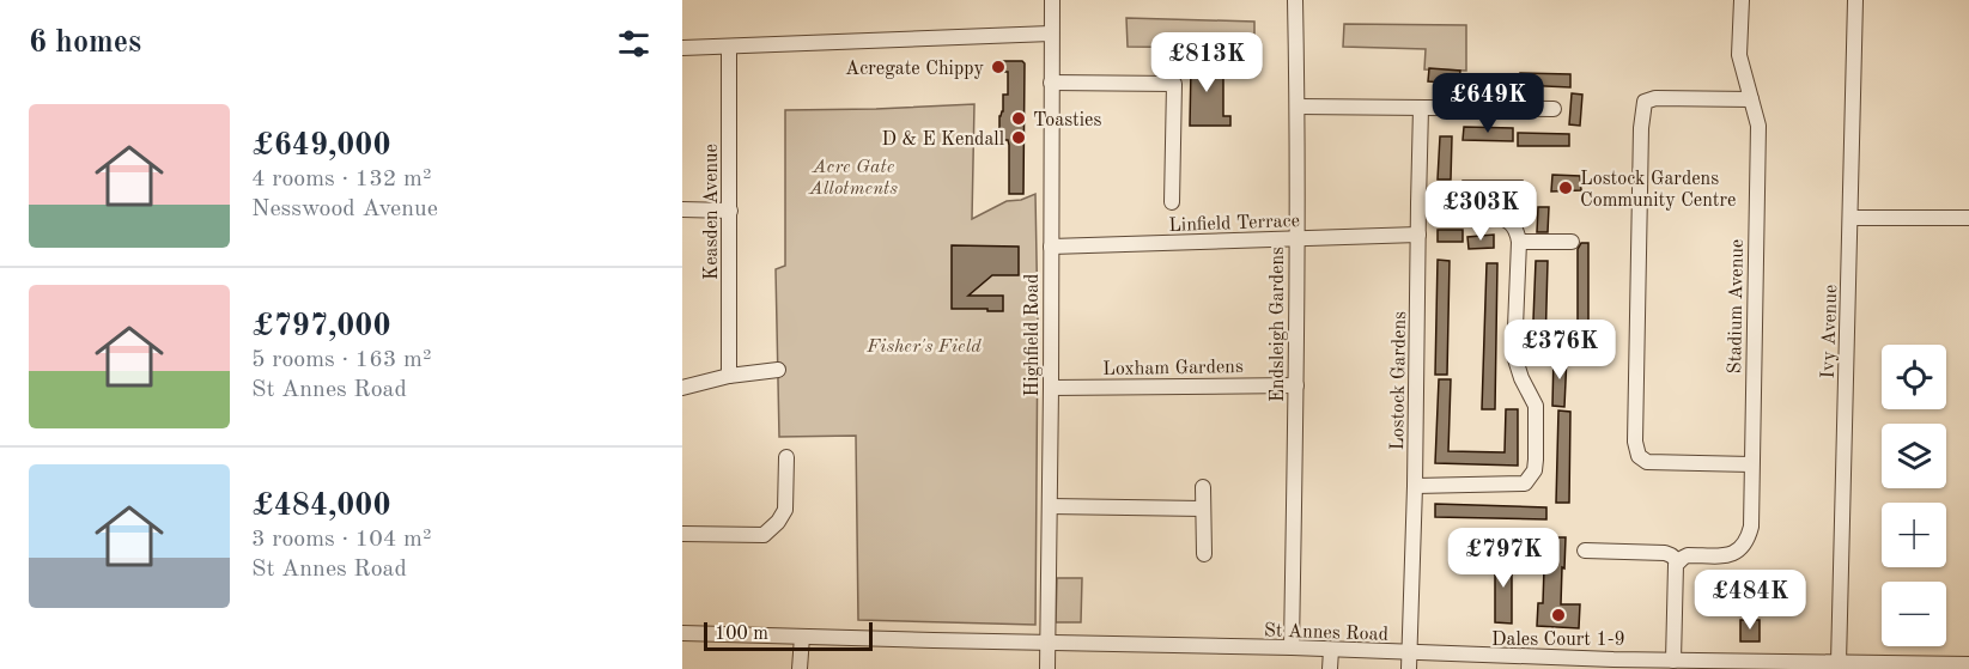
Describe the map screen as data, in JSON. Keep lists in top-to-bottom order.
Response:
{
  "streets": {
    "street": [
      "Keasden Avenue",
      "Linfield Terrace",
      "Stadium Avenue",
      "Endsleigh Gardens",
      "Ivy Avenue",
      "Highfield Road",
      "Loxham Gardens",
      "Lostock Gardens",
      "St Annes Road"
    ]
  },
  "crossings": [
    ["Linfield Terrace", "Endsleigh Gardens"],
    ["Linfield Terrace", "Highfield Road"],
    ["Linfield Terrace", "Lostock Gardens"],
    ["Endsleigh Gardens", "Loxham Gardens"],
    ["Endsleigh Gardens", "St Annes Road"],
    ["Ivy Avenue", "St Annes Road"],
    ["Highfield Road", "Loxham Gardens"],
    ["Highfield Road", "St Annes Road"],
    ["Lostock Gardens", "St Annes Road"]
  ],
  "parks": ["Acre Gate Allotments", "Fisher's Field"],
  "places": [
    "Acregate Chippy",
    "Toasties",
    "D & E Kendall",
    "Lostock Gardens Community Centre",
    "Dales Court 1-9"
  ],
  "scale_bar": "100 m",
  "page": {
    "heading": "6 homes",
    "price": [
      "£813K",
      "£649K",
      "£303K",
      "£376K",
      "£797K",
      "£484K"
    ],
    "list": [
      {
        "name": "£649,000",
        "note": "4 rooms · 132 m² · Nesswood Avenue"
      },
      {
        "name": "£797,000",
        "note": "5 rooms · 163 m² · St Annes Road"
      },
      {
        "name": "£484,000",
        "note": "3 rooms · 104 m² · St Annes Road"
      }
    ],
    "map_buttons": ["+", "−"],
    "scale": "100 m"
  }
}
